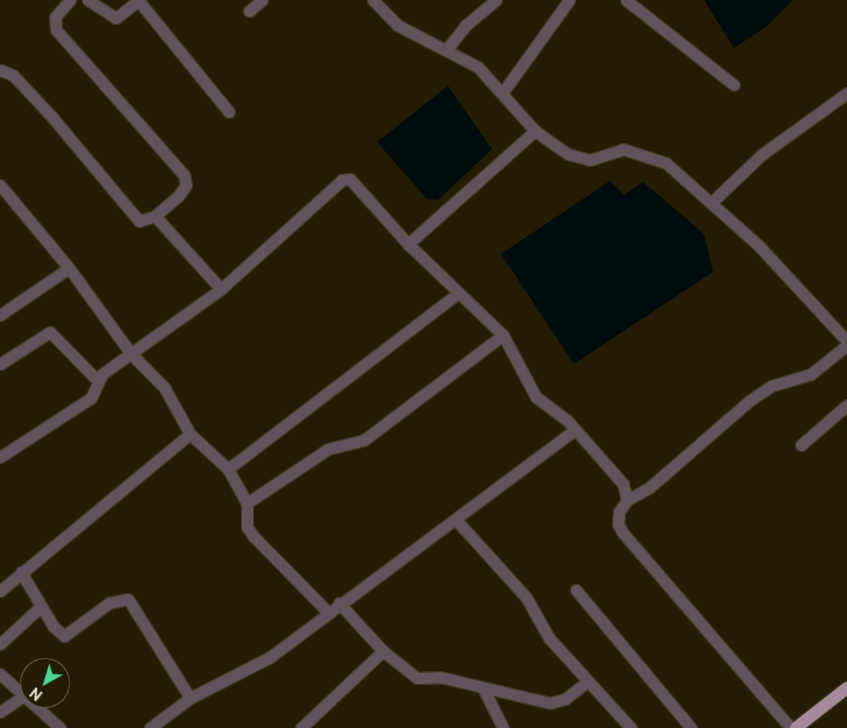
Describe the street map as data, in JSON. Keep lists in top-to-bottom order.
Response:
{
  "north": "bottom left"
}
